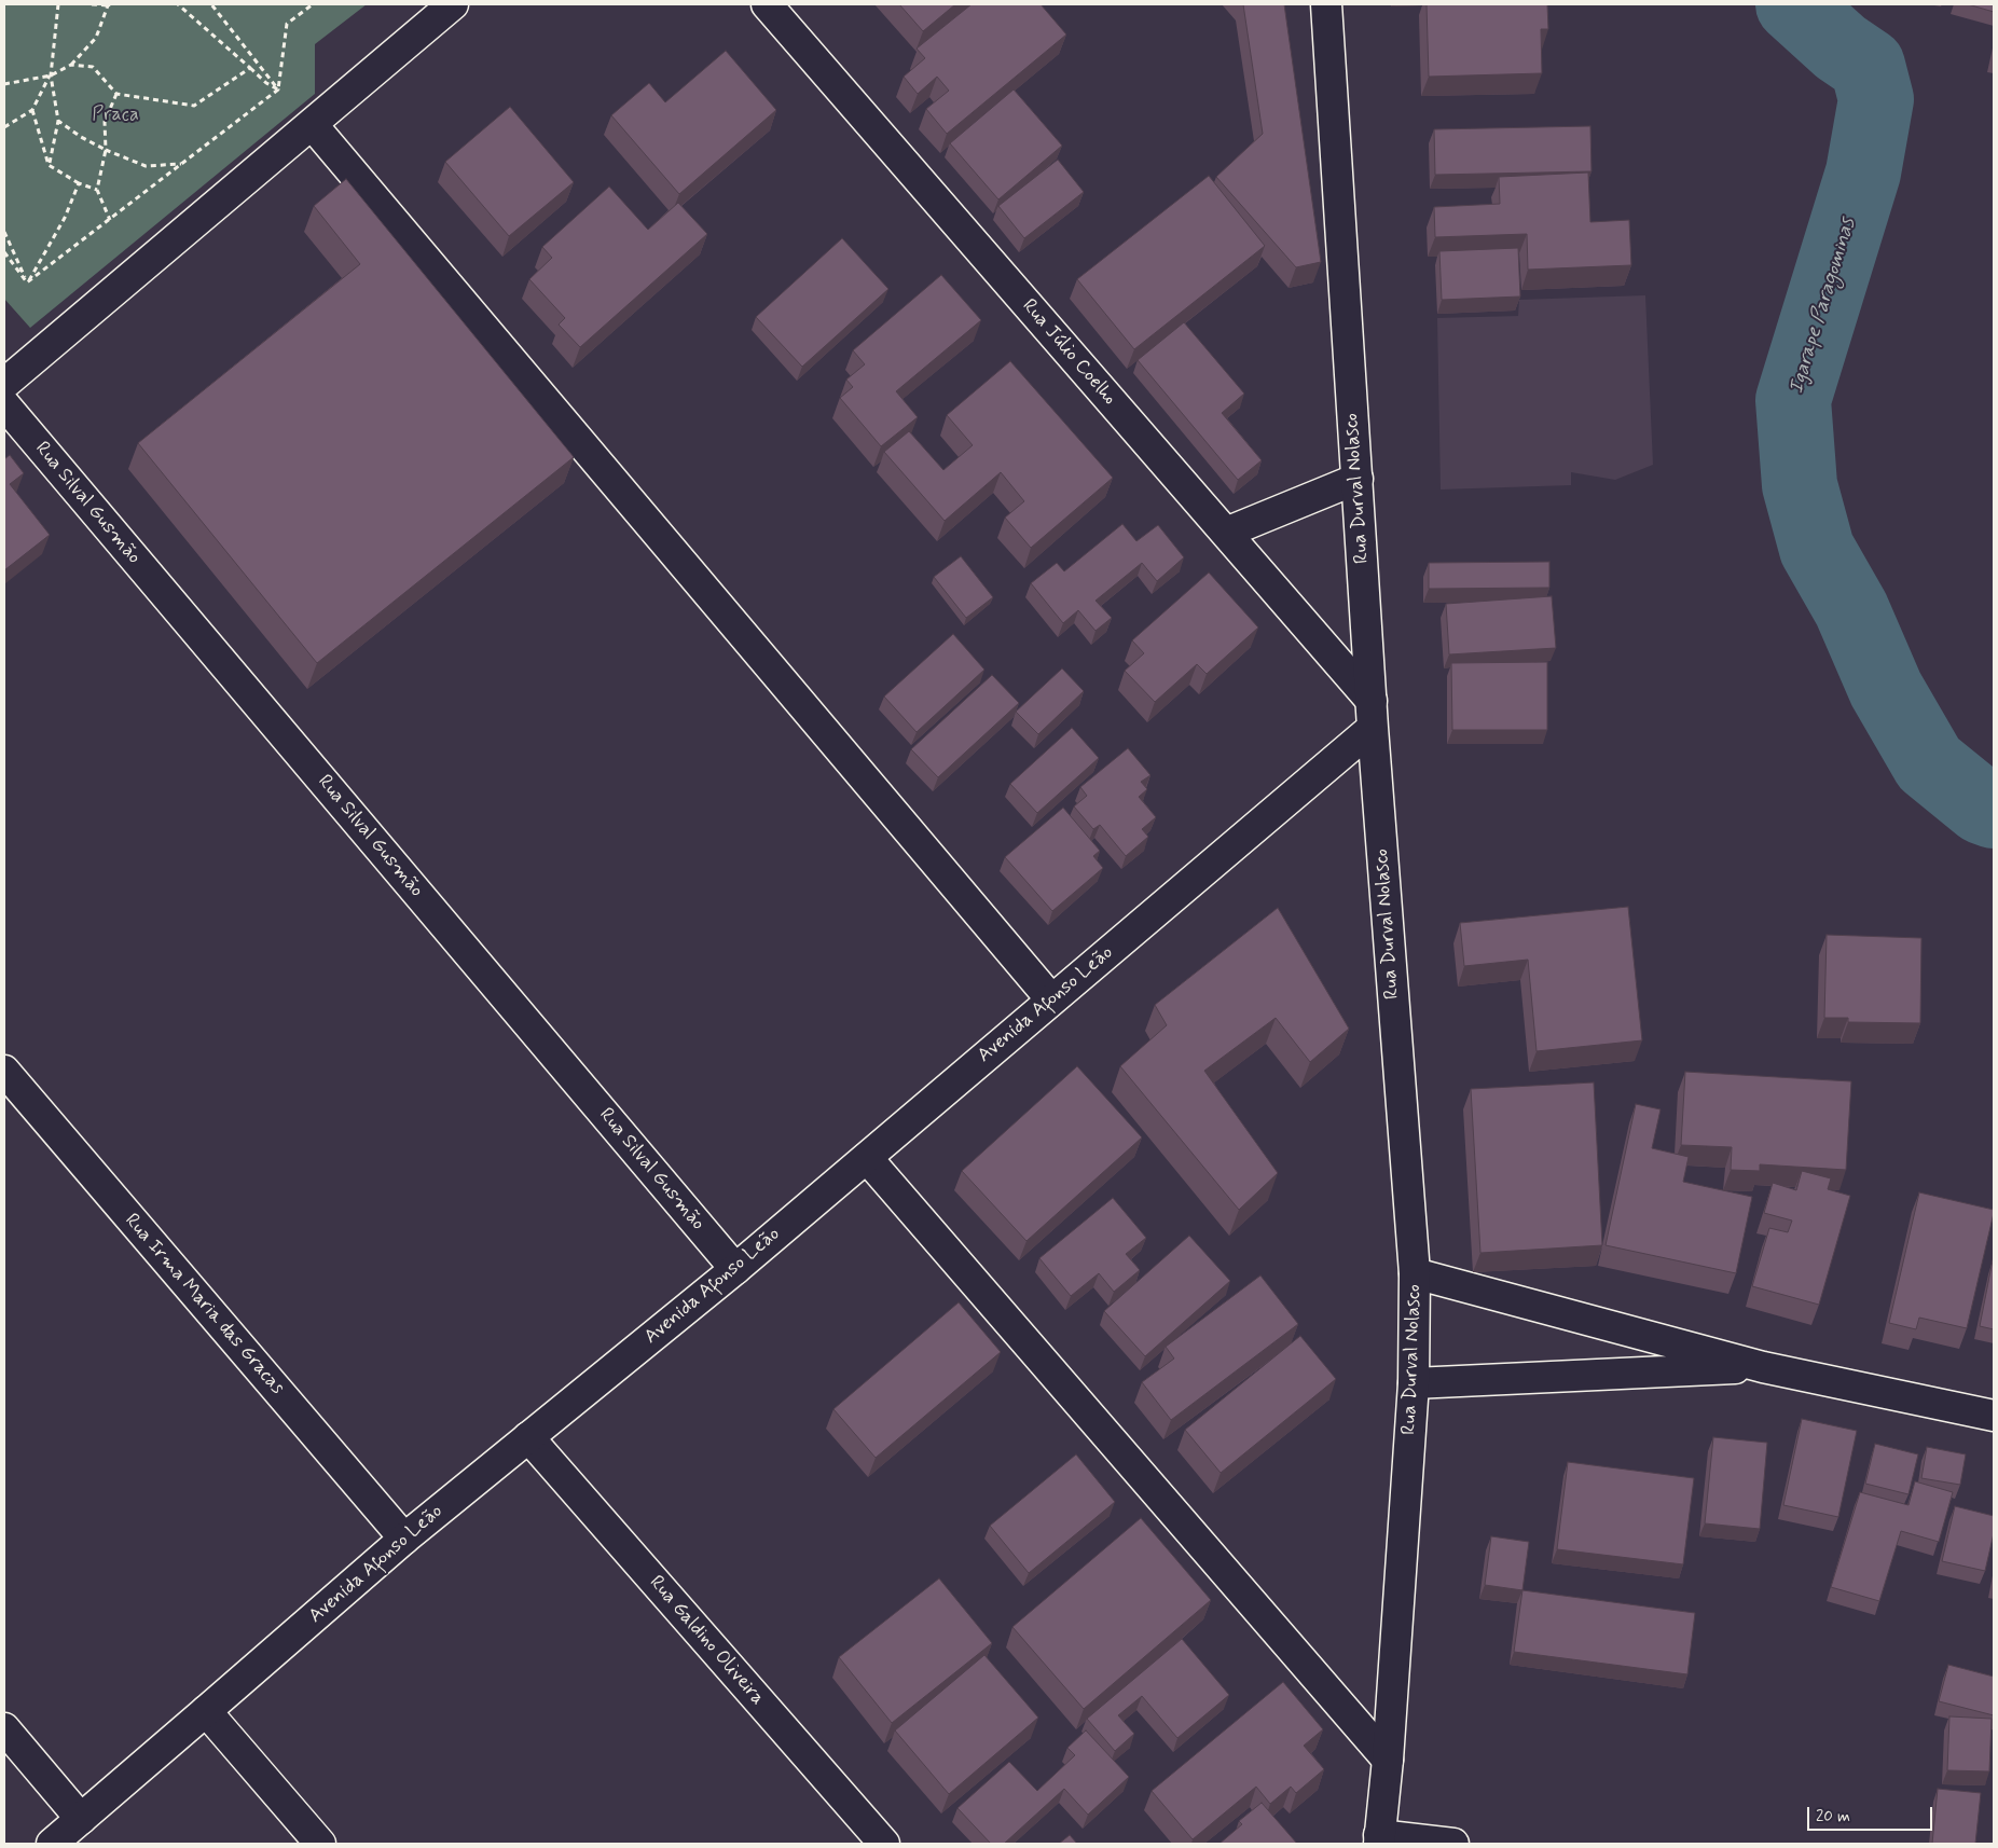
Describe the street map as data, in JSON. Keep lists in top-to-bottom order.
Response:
{
  "streets": {
    "street": [
      "Rua Júlio Coelho",
      "Rua Durval Nolasco",
      "Rua Silval Gusmão",
      "Avenida Afonso Leão",
      "Rua Irma Maria das Gracas",
      "Rua Galdino Oliveira"
    ]
  },
  "crossings": [
    ["Rua Júlio Coelho", "Rua Durval Nolasco"],
    ["Rua Júlio Coelho", "Avenida Afonso Leão"],
    ["Rua Durval Nolasco", "Avenida Afonso Leão"],
    ["Rua Silval Gusmão", "Avenida Afonso Leão"],
    ["Avenida Afonso Leão", "Rua Irma Maria das Gracas"],
    ["Avenida Afonso Leão", "Rua Galdino Oliveira"]
  ],
  "water": ["Igarape Paragominas"],
  "parks": ["Praca"],
  "scale_bar": "20 m"
}
